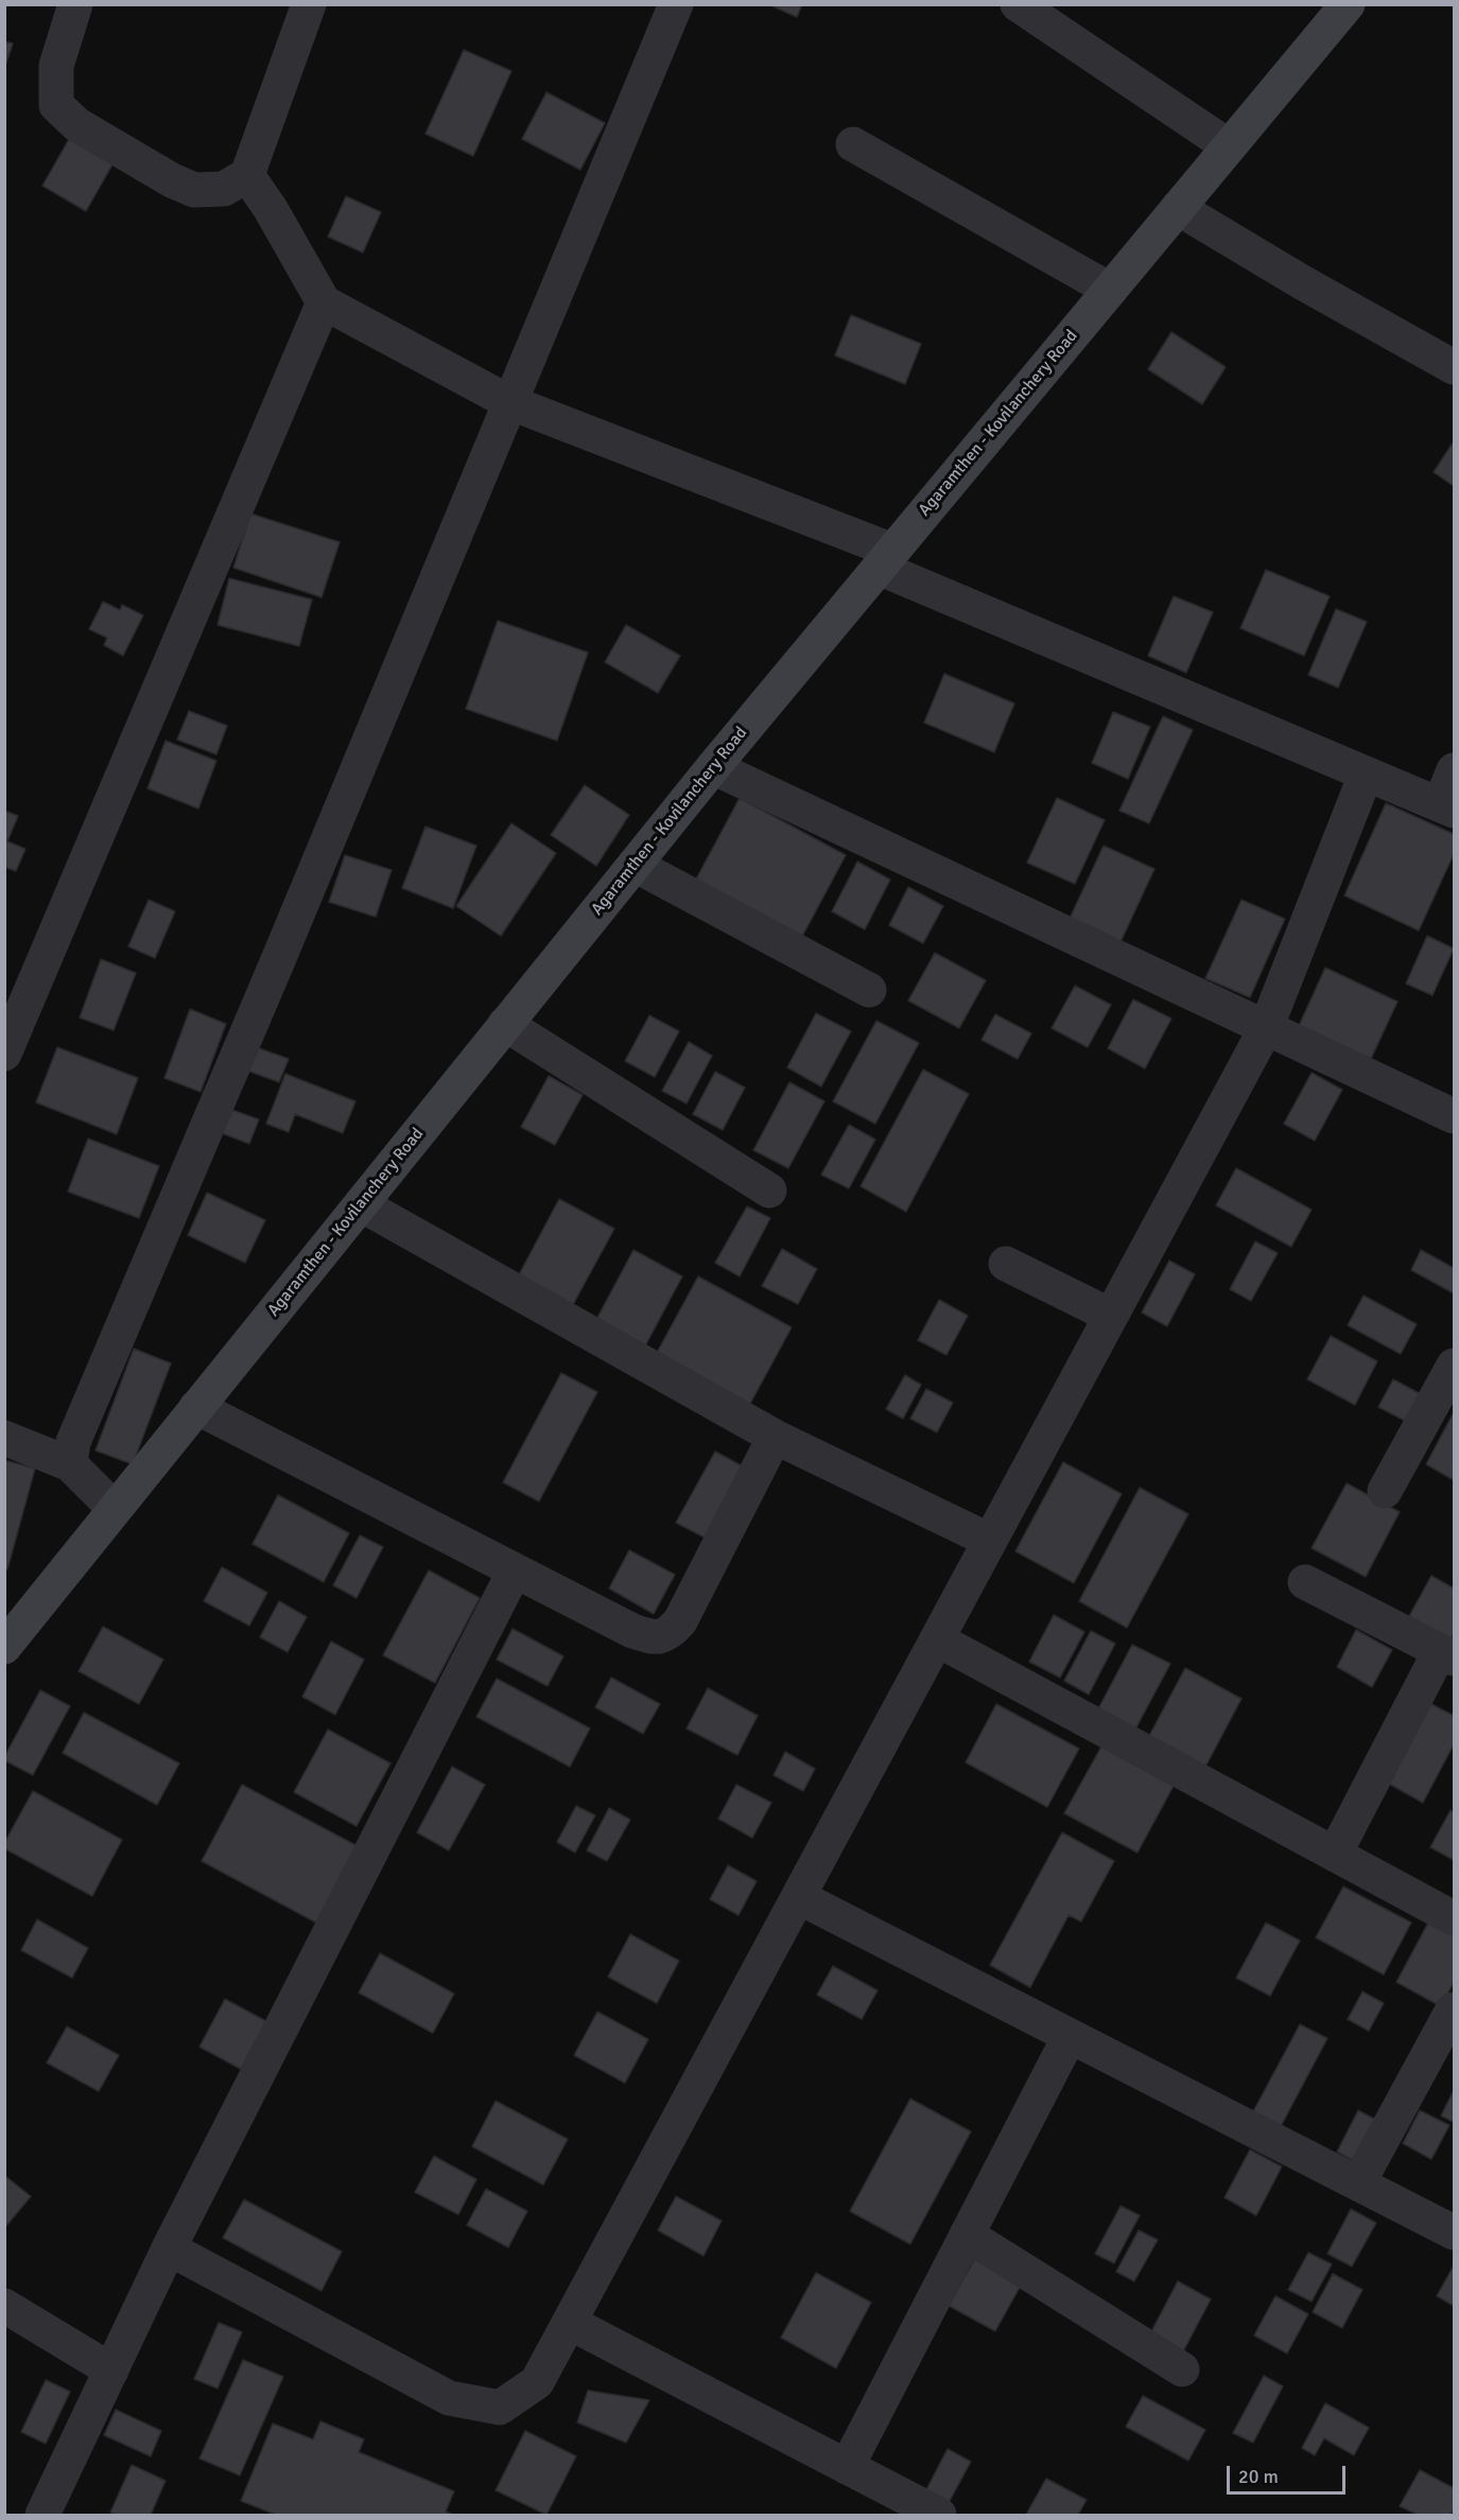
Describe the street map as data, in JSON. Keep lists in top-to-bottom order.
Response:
{
  "streets": {
    "main road": ["Agaramthen - Kovilanchery Road"]
  },
  "scale_bar": "20 m"
}
